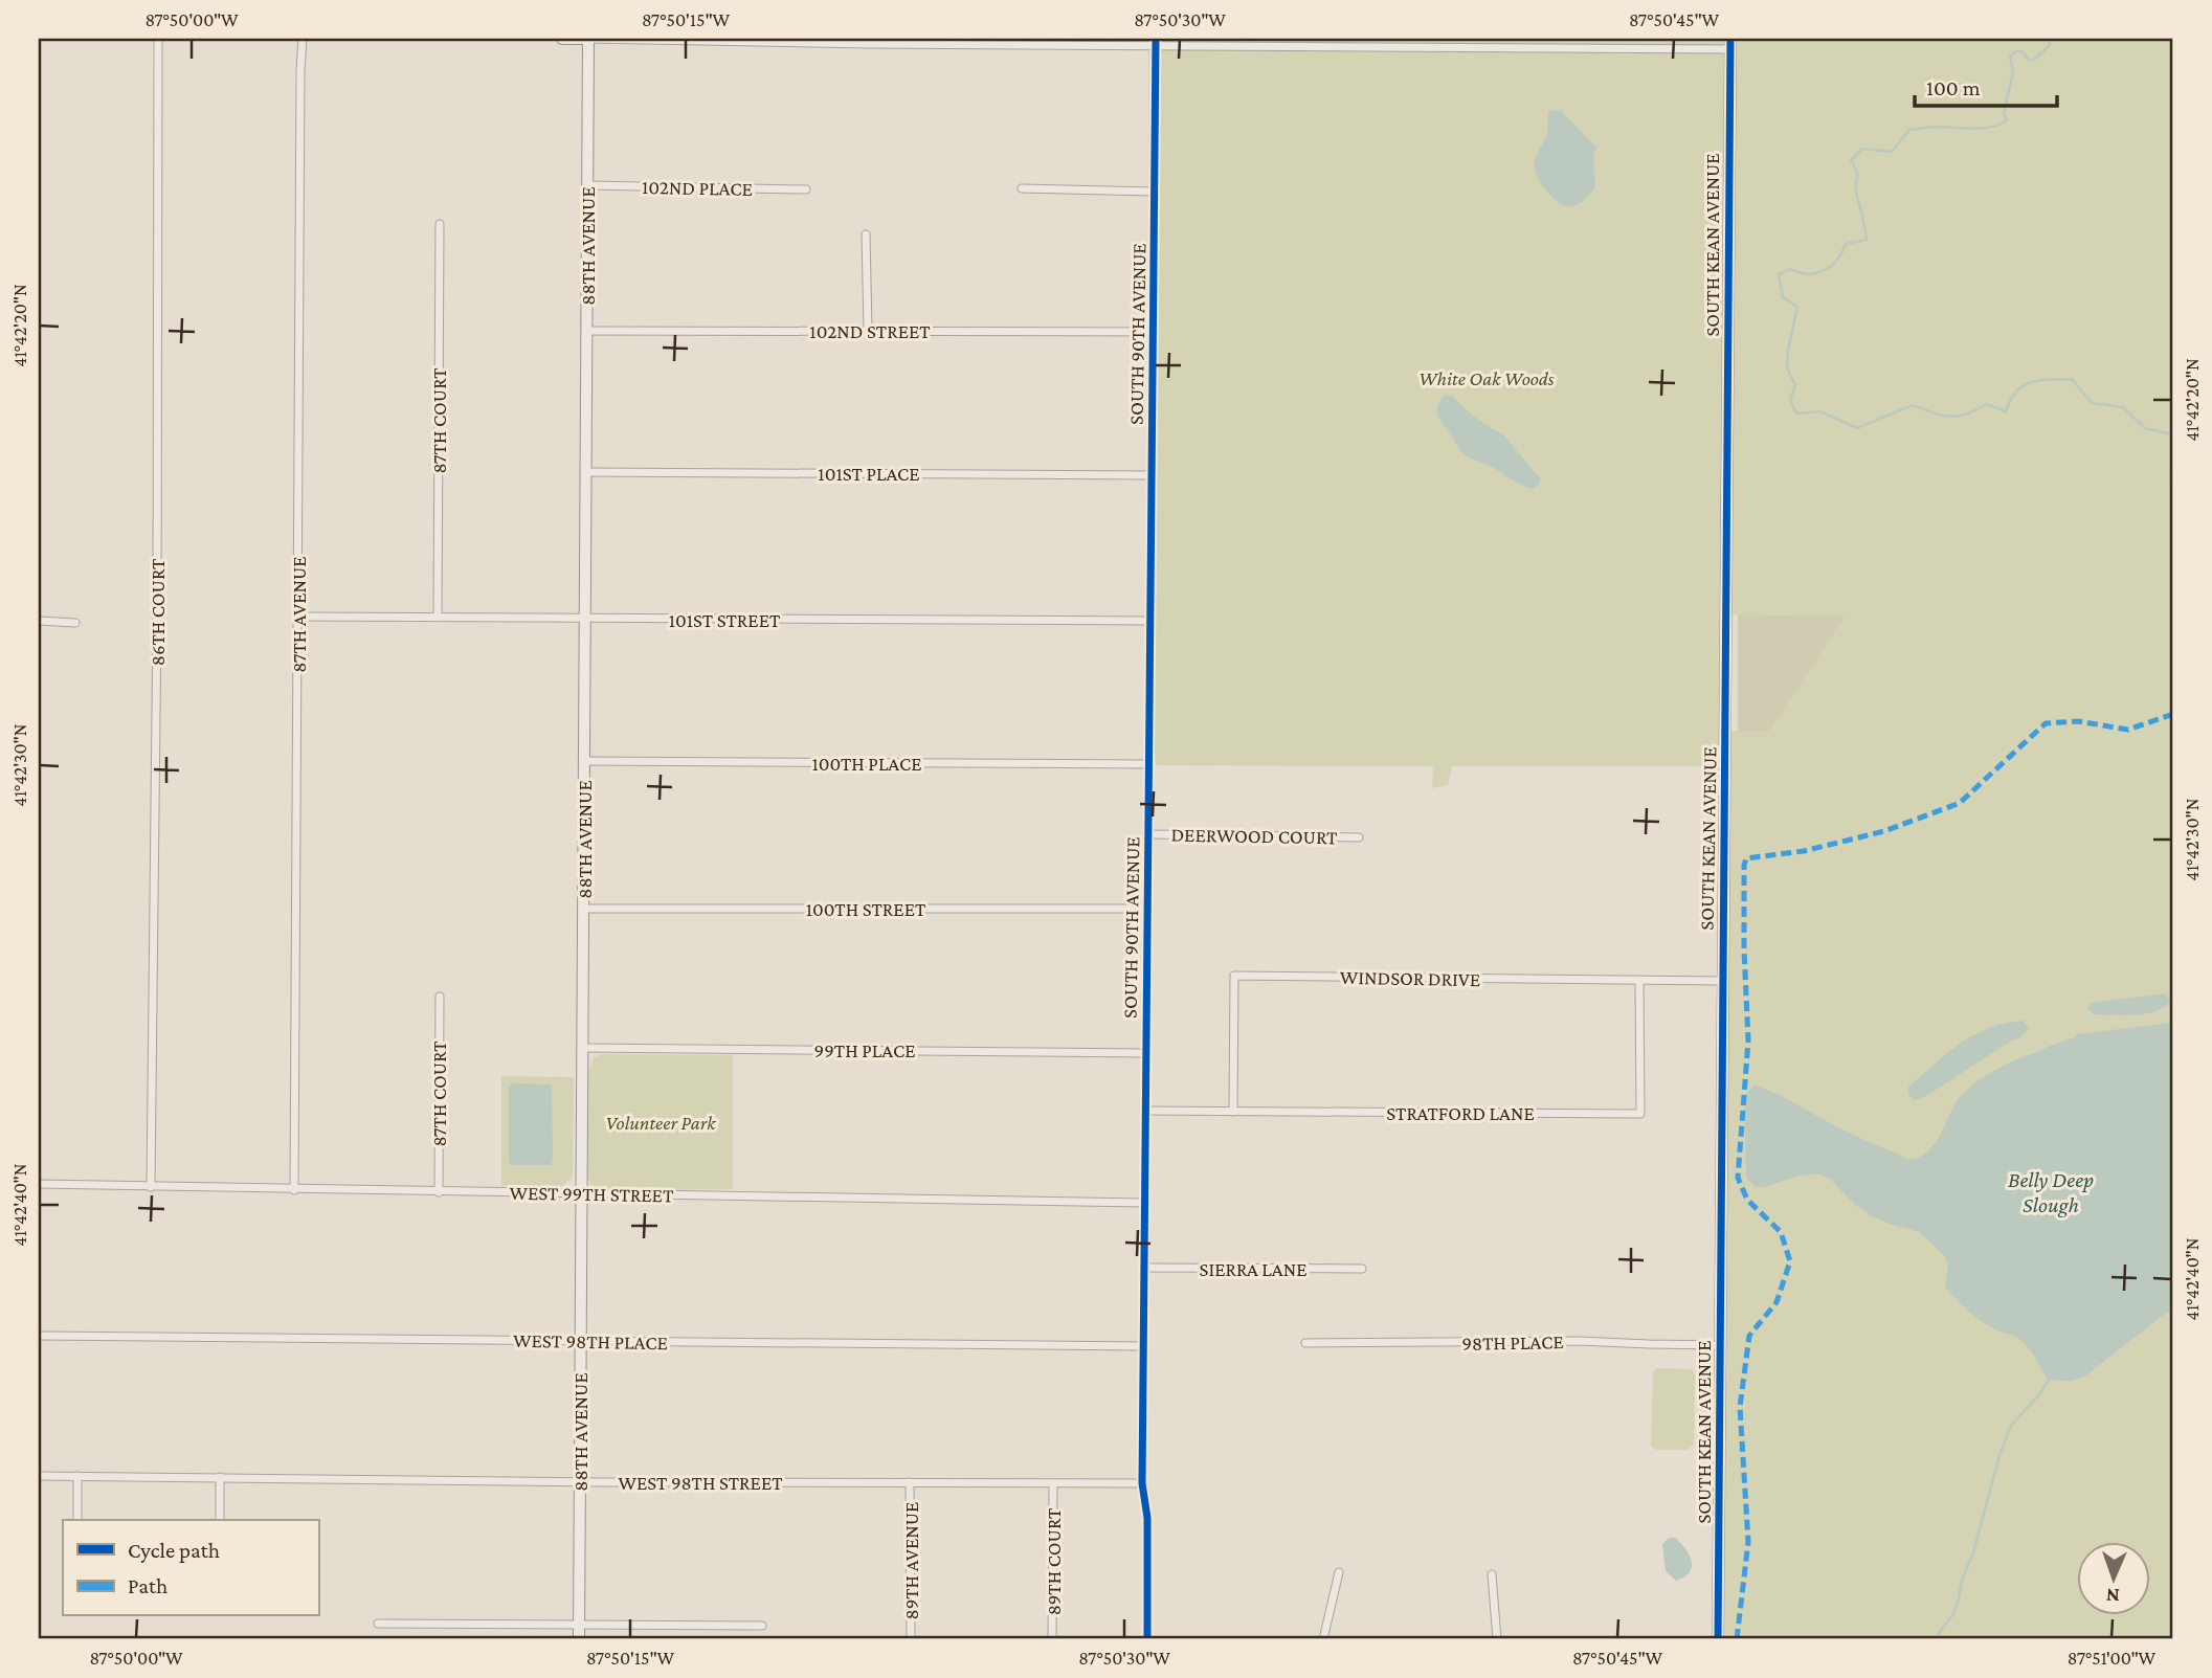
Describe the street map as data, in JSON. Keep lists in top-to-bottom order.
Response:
{
  "streets": {
    "street": [
      "102ND PLACE",
      "SOUTH KEAN AVENUE",
      "88TH AVENUE",
      "102ND STREET",
      "SOUTH 90TH AVENUE",
      "87TH COURT",
      "101ST PLACE",
      "86TH COURT",
      "87TH AVENUE",
      "101ST STREET",
      "100TH PLACE",
      "DEERWOOD COURT",
      "100TH STREET",
      "WINDSOR DRIVE",
      "99TH PLACE",
      "STRATFORD LANE",
      "WEST 99TH STREET",
      "SIERRA LANE",
      "WEST 98TH PLACE",
      "98TH PLACE",
      "WEST 98TH STREET",
      "89TH AVENUE",
      "89TH COURT"
    ]
  },
  "crossings": [
    ["102ND PLACE", "88TH AVENUE"],
    ["SOUTH KEAN AVENUE", "WINDSOR DRIVE"],
    ["SOUTH KEAN AVENUE", "98TH PLACE"],
    ["88TH AVENUE", "102ND STREET"],
    ["88TH AVENUE", "101ST PLACE"],
    ["88TH AVENUE", "101ST STREET"],
    ["88TH AVENUE", "100TH PLACE"],
    ["88TH AVENUE", "100TH STREET"],
    ["88TH AVENUE", "99TH PLACE"],
    ["88TH AVENUE", "WEST 99TH STREET"],
    ["88TH AVENUE", "WEST 98TH PLACE"],
    ["88TH AVENUE", "WEST 98TH STREET"],
    ["102ND STREET", "SOUTH 90TH AVENUE"],
    ["SOUTH 90TH AVENUE", "101ST PLACE"],
    ["SOUTH 90TH AVENUE", "101ST STREET"],
    ["SOUTH 90TH AVENUE", "100TH PLACE"],
    ["SOUTH 90TH AVENUE", "DEERWOOD COURT"],
    ["SOUTH 90TH AVENUE", "100TH STREET"],
    ["SOUTH 90TH AVENUE", "99TH PLACE"],
    ["SOUTH 90TH AVENUE", "STRATFORD LANE"],
    ["SOUTH 90TH AVENUE", "WEST 99TH STREET"],
    ["SOUTH 90TH AVENUE", "SIERRA LANE"],
    ["SOUTH 90TH AVENUE", "WEST 98TH PLACE"],
    ["SOUTH 90TH AVENUE", "WEST 98TH STREET"],
    ["87TH COURT", "101ST STREET"],
    ["87TH COURT", "WEST 99TH STREET"],
    ["86TH COURT", "WEST 99TH STREET"],
    ["87TH AVENUE", "101ST STREET"],
    ["87TH AVENUE", "WEST 99TH STREET"],
    ["WINDSOR DRIVE", "STRATFORD LANE"],
    ["WEST 98TH STREET", "89TH AVENUE"],
    ["WEST 98TH STREET", "89TH COURT"]
  ],
  "water": ["Belly Deep Slough"],
  "parks": ["White Oak Woods", "Volunteer Park"],
  "legend": ["Cycle path", "Path"],
  "scale_bar": "100 m",
  "north": "bottom",
  "coordinates": [
    "87°50'00\"W",
    "87°50'15\"W",
    "87°50'30\"W",
    "87°50'45\"W",
    "41°42'20\"N",
    "41°42'30\"N",
    "41°42'40\"N",
    "87°51'00\"W"
  ]
}
